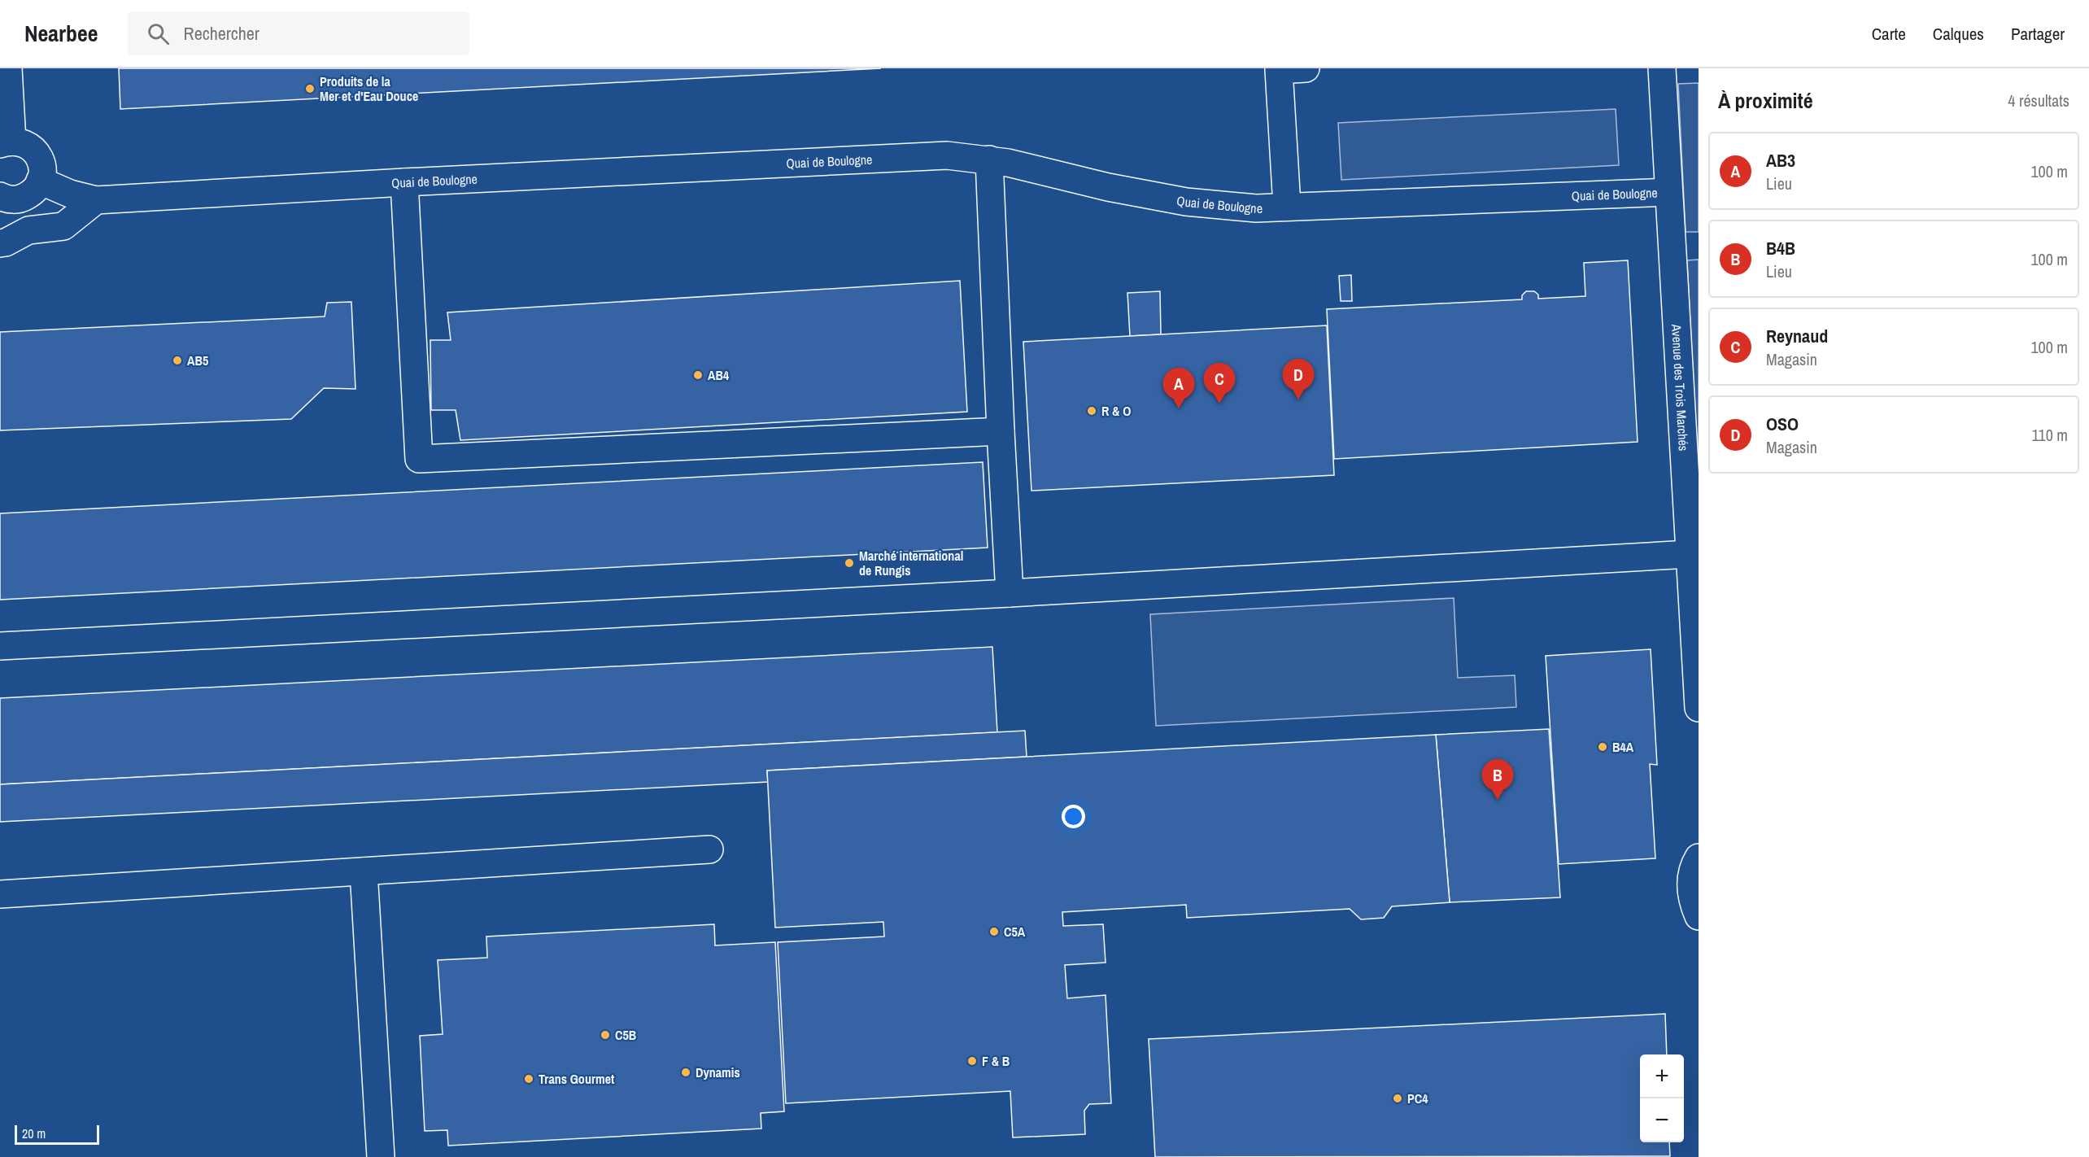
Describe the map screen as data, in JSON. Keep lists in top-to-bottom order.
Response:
{
  "streets": {
    "lane": ["Quai de Boulogne", "Avenue des Trois Marchés"]
  },
  "crossings": [
    ["Quai de Boulogne", "Avenue des Trois Marchés"]
  ],
  "places": [
    "Produits de la Mer et d'Eau Douce",
    "AB5",
    "AB4",
    "R & O",
    "Marché international de Rungis",
    "B4A",
    "C5A",
    "C5B",
    "F & B",
    "Dynamis",
    "Trans Gourmet",
    "PC4"
  ],
  "scale_bar": "20 m",
  "page": {
    "header": "Nearbee",
    "search": "Rechercher",
    "nav": ["Carte", "Calques", "Partager"],
    "heading": ["À proximité", "4 résultats"],
    "list": [
      {
        "mark": "A",
        "name": "AB3",
        "note": "Lieu",
        "value": "100 m"
      },
      {
        "mark": "B",
        "name": "B4B",
        "note": "Lieu",
        "value": "100 m"
      },
      {
        "mark": "C",
        "name": "Reynaud",
        "note": "Magasin",
        "value": "100 m"
      },
      {
        "mark": "D",
        "name": "OSO",
        "note": "Magasin",
        "value": "110 m"
      }
    ],
    "pins": [
      "D",
      "C",
      "A",
      "B"
    ],
    "map_buttons": ["+", "−"],
    "scale": "20 m"
  }
}
